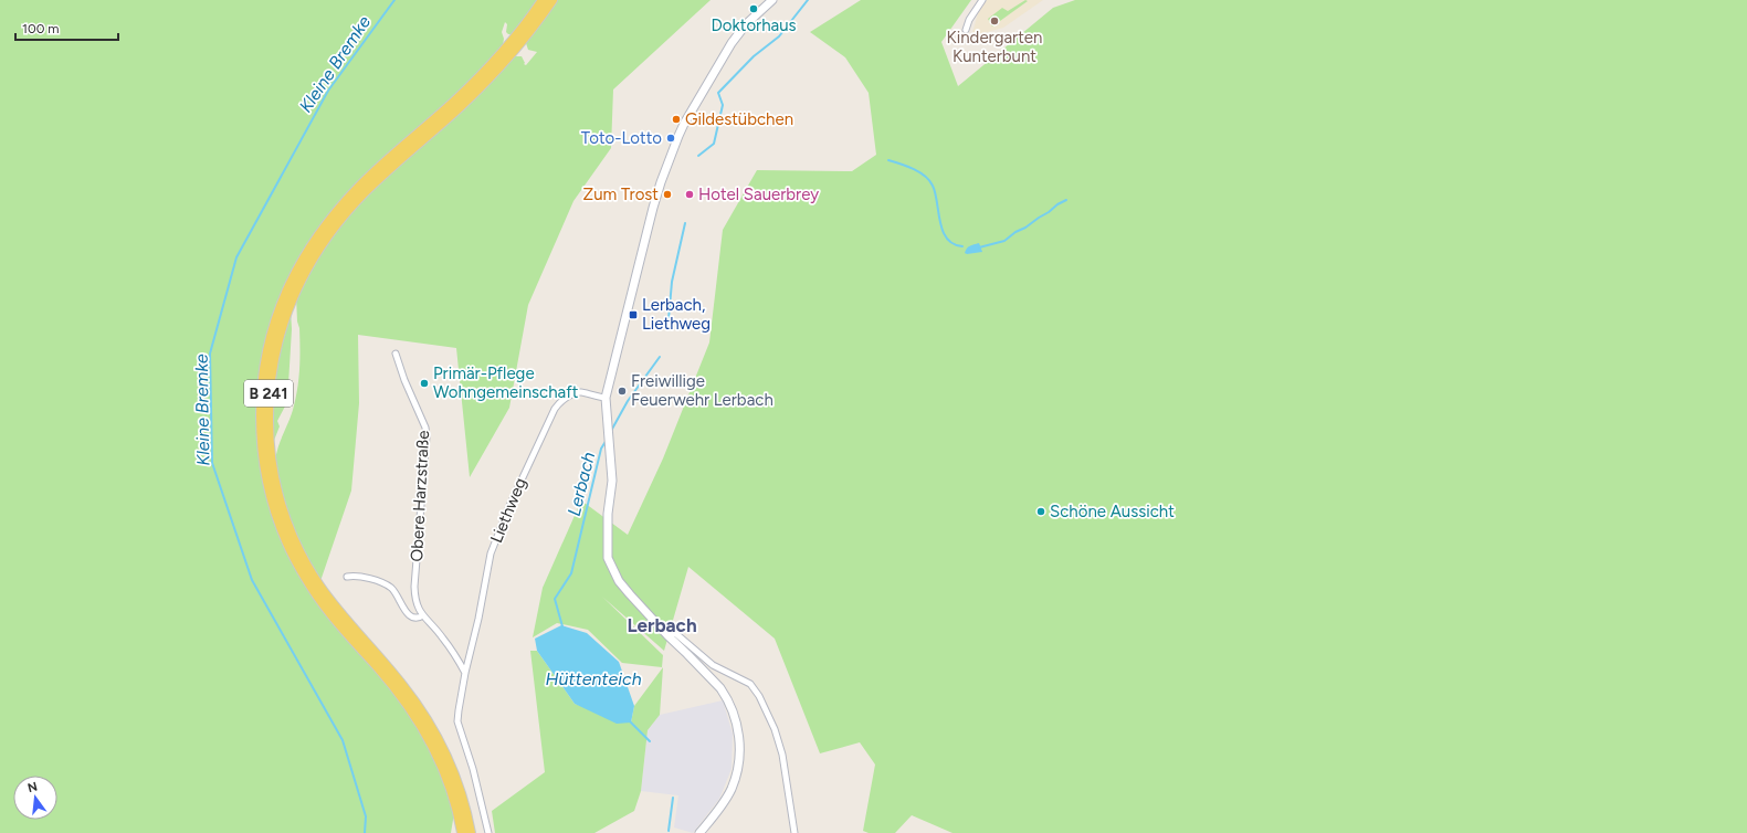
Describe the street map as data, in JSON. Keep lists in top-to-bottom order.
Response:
{
  "streets": {
    "main road": ["B 241"],
    "street": ["Obere Harzstraße", "Liethweg"]
  },
  "crossings": [
    ["Obere Harzstraße", "Liethweg"]
  ],
  "districts": ["Lerbach"],
  "water": ["Kleine Bremke", "Lerbach", "Hüttenteich"],
  "places": {
    "other": [
      "Doktorhaus",
      "Kindergarten Kunterbunt",
      "Gildestübchen",
      "Toto-Lotto",
      "Zum Trost",
      "Hotel Sauerbrey",
      "Primär-Pflege Wohngemeinschaft",
      "Freiwillige Feuerwehr Lerbach",
      "Schöne Aussicht"
    ],
    "transit": ["Lerbach, Liethweg"]
  },
  "scale_bar": "100 m",
  "north": "top"
}
